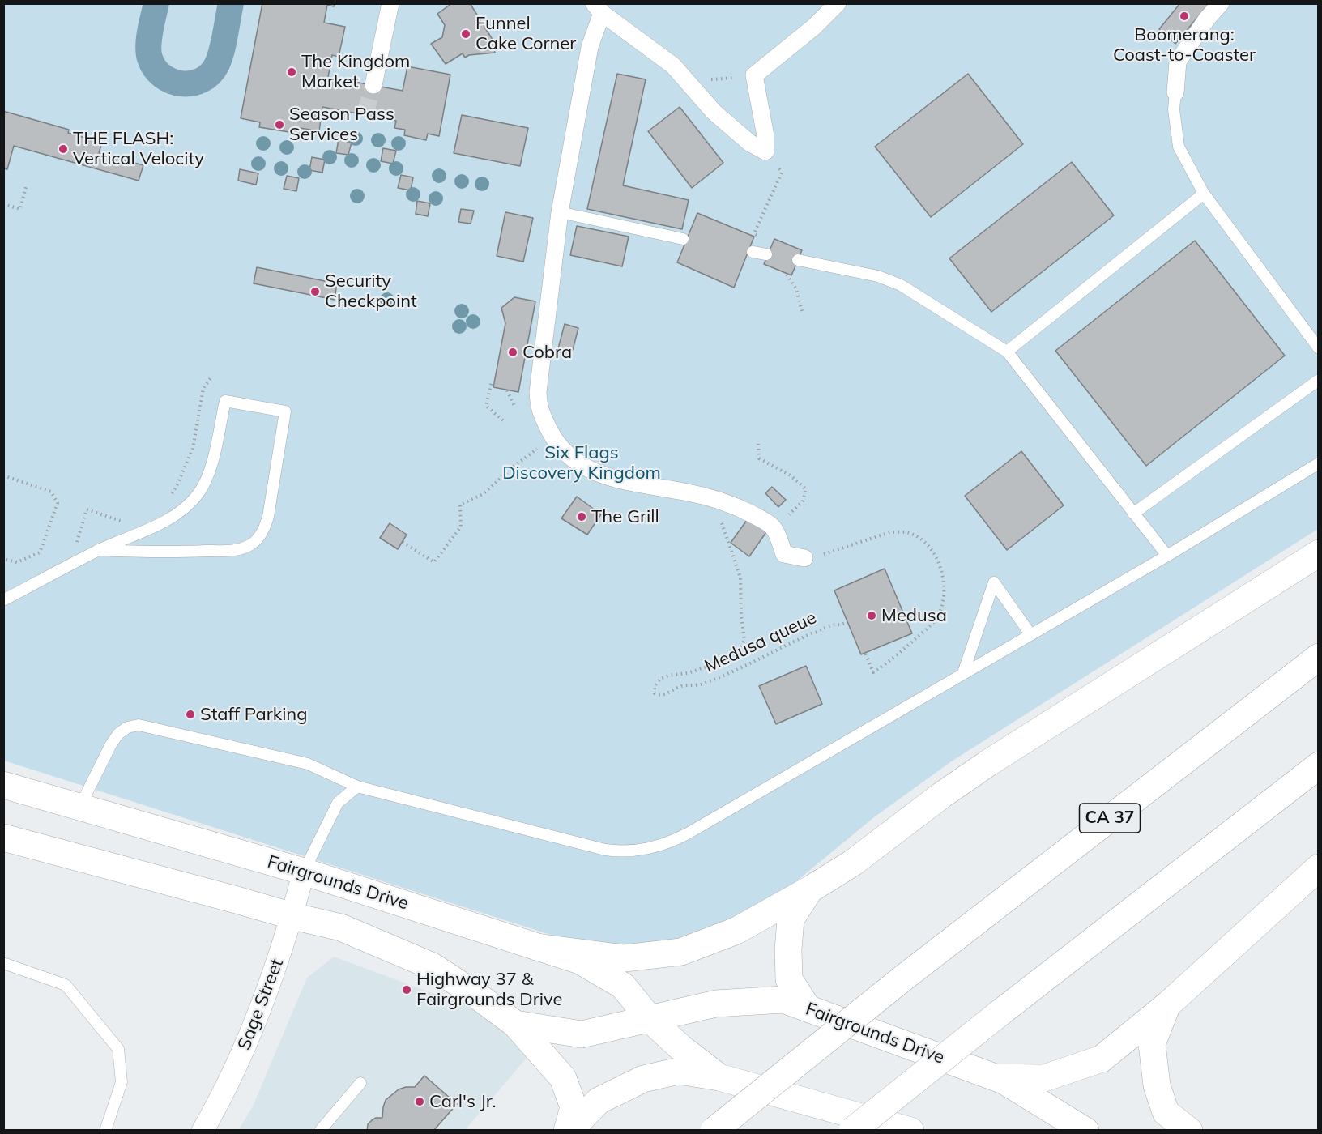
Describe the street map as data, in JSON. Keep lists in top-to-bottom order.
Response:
{
  "streets": {
    "main road": ["CA 37", "Fairgrounds Drive"],
    "street": ["Sage Street"],
    "path": ["Medusa queue"]
  },
  "crossings": [
    ["Fairgrounds Drive", "Sage Street"]
  ],
  "parks": ["Six Flags Discovery Kingdom"],
  "places": [
    "Boomerang: Coast-to-Coaster",
    "Funnel Cake Corner",
    "The Kingdom Market",
    "Season Pass Services",
    "THE FLASH: Vertical Velocity",
    "Security Checkpoint",
    "Cobra",
    "The Grill",
    "Medusa",
    "Staff Parking",
    "Highway 37 & Fairgrounds Drive",
    "Carl's Jr."
  ]
}
